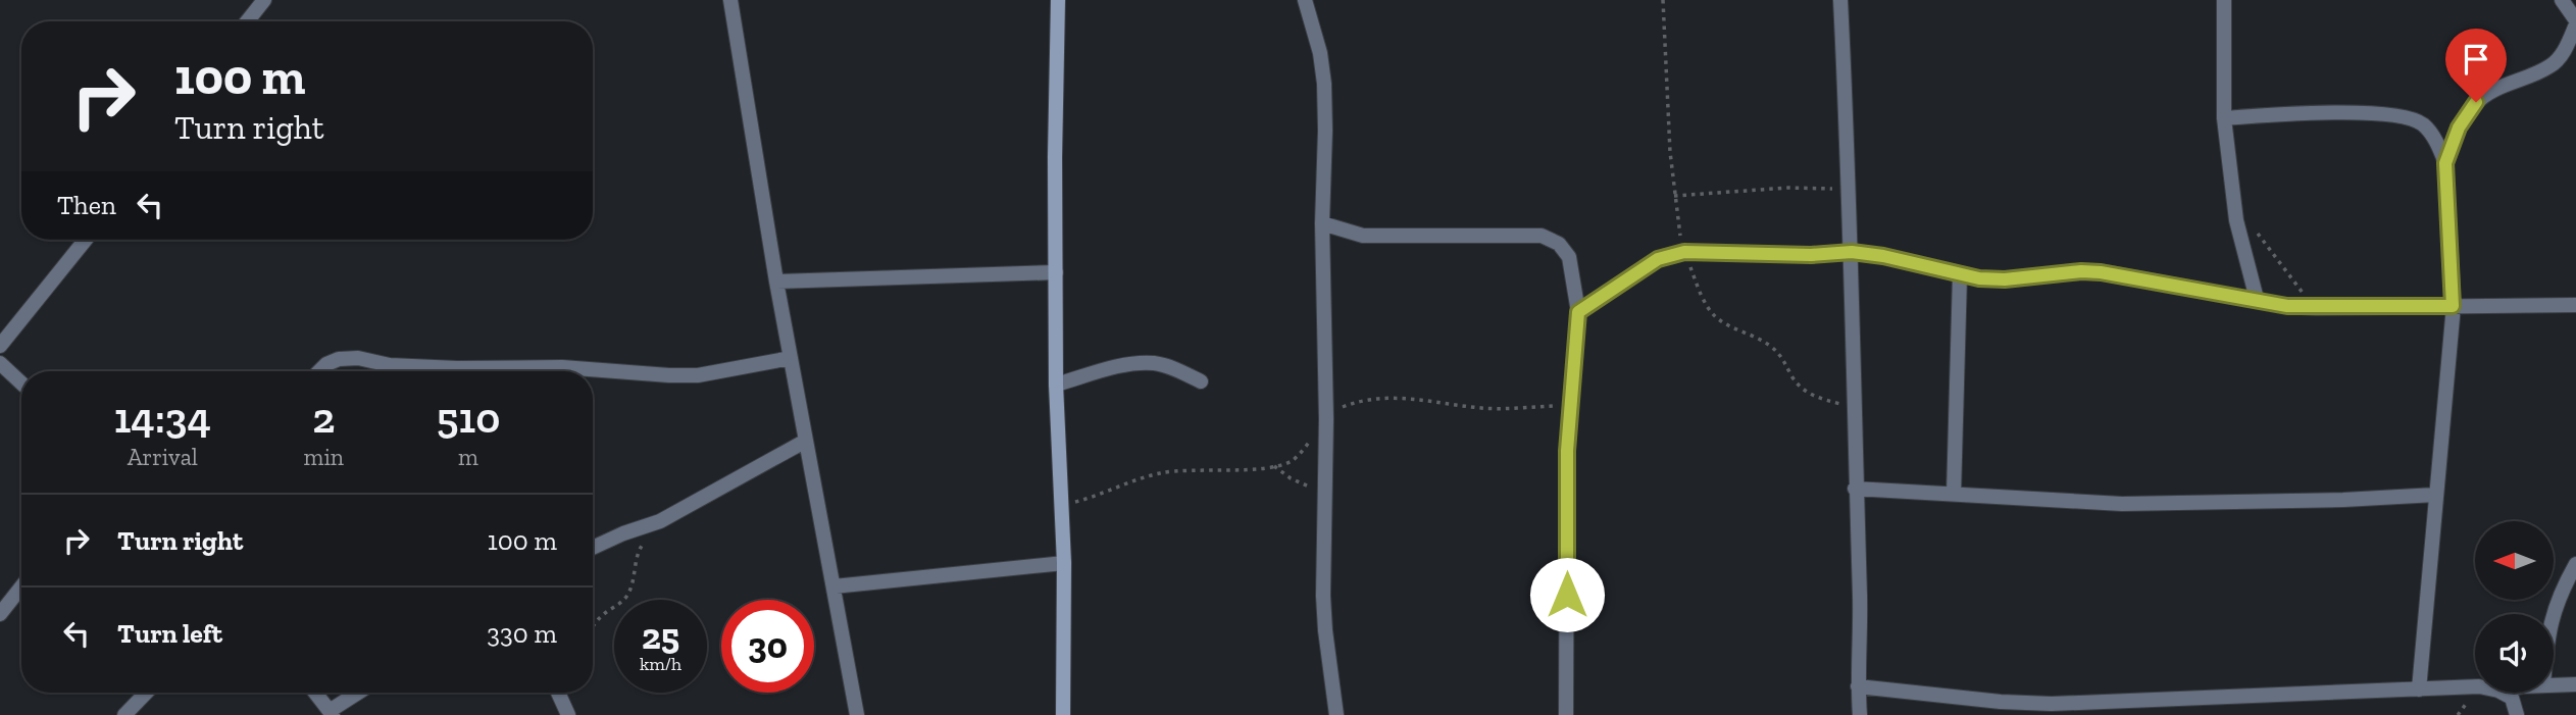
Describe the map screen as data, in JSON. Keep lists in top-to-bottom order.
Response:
{
  "north": "left",
  "page": {
    "turn": ["100 m", "Turn right"],
    "then": "Then",
    "eta": [
      "14:34",
      "Arrival",
      "2",
      "min",
      "510",
      "m"
    ],
    "list": [
      {
        "name": "Turn right",
        "value": "100 m"
      },
      {
        "name": "Turn left",
        "value": "330 m"
      }
    ],
    "speed": "25 km/h",
    "limit": "30"
  }
}
